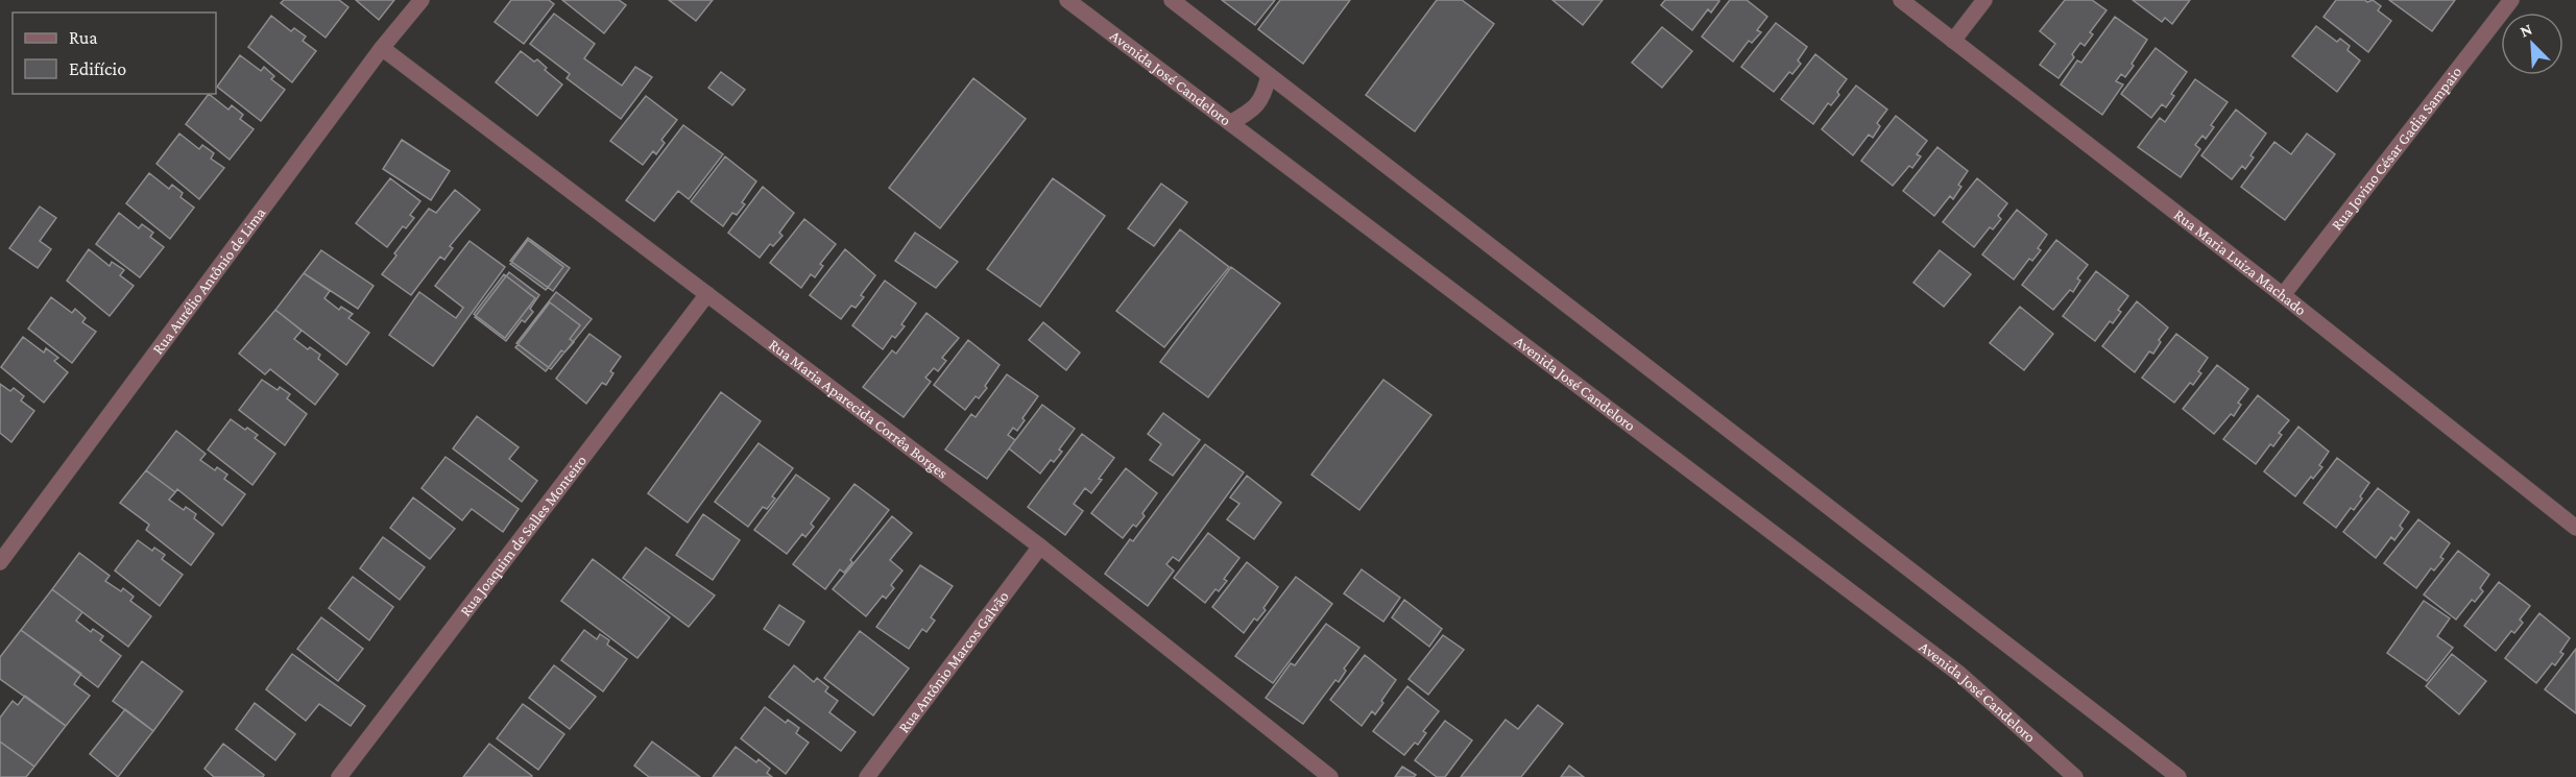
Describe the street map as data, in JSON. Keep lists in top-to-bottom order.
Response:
{
  "streets": {
    "street": [
      "Avenida José Candeloro",
      "Rua Jovino César Gadia Sampaio",
      "Rua Maria Luiza Machado",
      "Rua Aurélio Antônio de Lima",
      "Rua Maria Aparecida Corrêa Borges",
      "Rua Joaquim de Salles Monteiro",
      "Rua Antônio Marcos Galvão"
    ]
  },
  "crossings": [
    ["Rua Jovino César Gadia Sampaio", "Rua Maria Luiza Machado"],
    ["Rua Aurélio Antônio de Lima", "Rua Maria Aparecida Corrêa Borges"],
    ["Rua Maria Aparecida Corrêa Borges", "Rua Joaquim de Salles Monteiro"],
    ["Rua Maria Aparecida Corrêa Borges", "Rua Antônio Marcos Galvão"]
  ],
  "legend": ["Rua", "Edifício"],
  "north": "top left"
}
